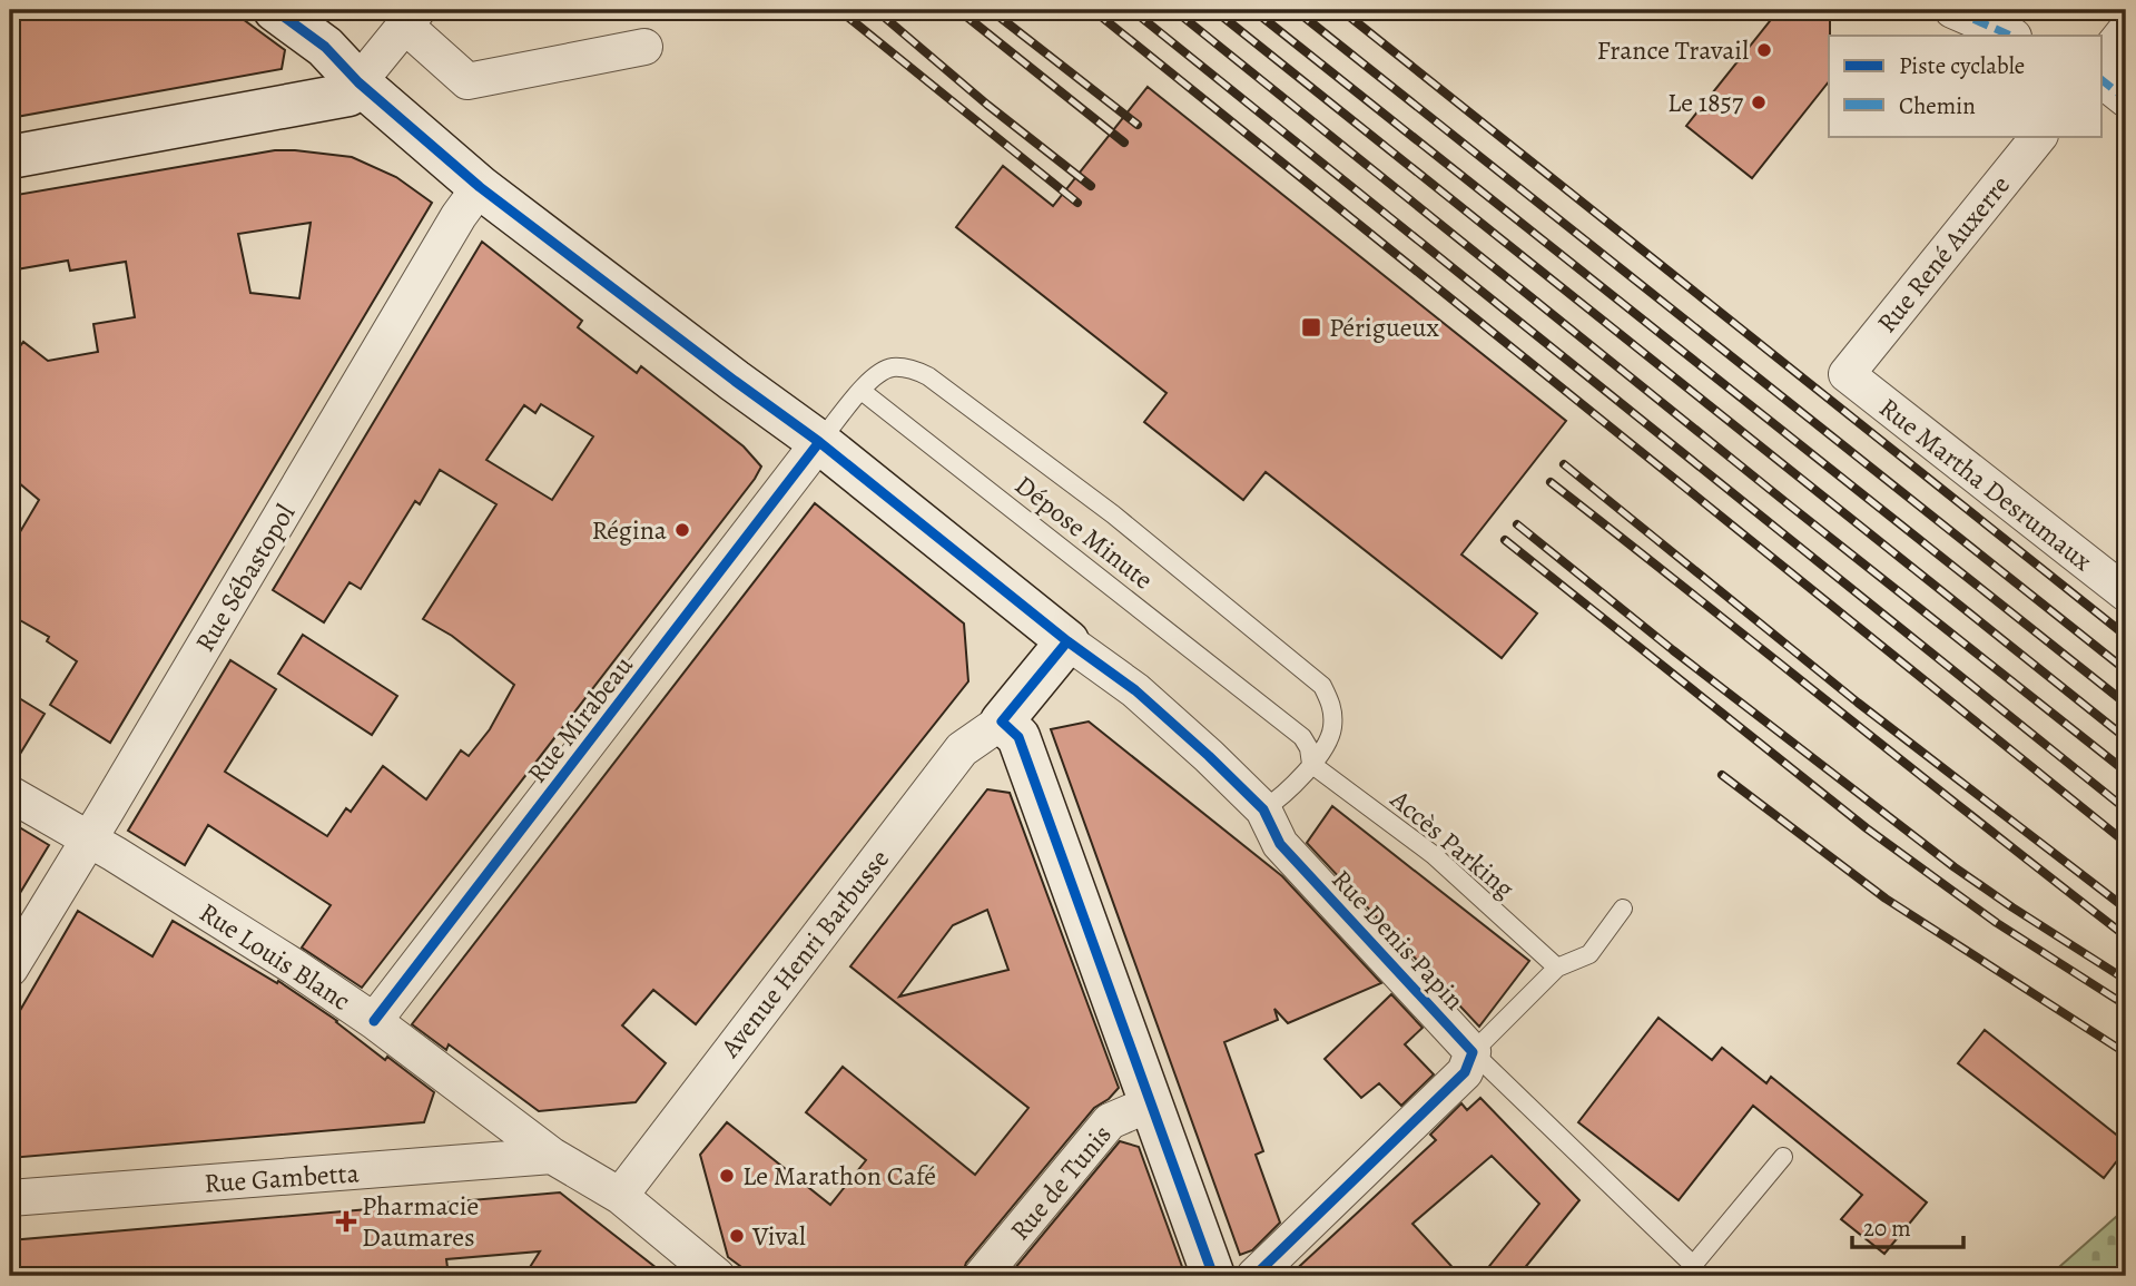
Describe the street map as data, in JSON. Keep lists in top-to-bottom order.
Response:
{
  "streets": {
    "street": [
      "Rue René Auxerre",
      "Rue Martha Desrumaux",
      "Rue Sébastopol",
      "Rue Mirabeau",
      "Rue Denis Papin",
      "Avenue Henri Barbusse",
      "Rue Louis Blanc",
      "Rue Gambetta",
      "Rue de Tunis"
    ],
    "lane": ["Dépose Minute", "Accès Parking"]
  },
  "crossings": [
    ["Rue René Auxerre", "Rue Martha Desrumaux"],
    ["Dépose Minute", "Accès Parking"],
    ["Rue Sébastopol", "Rue Louis Blanc"],
    ["Rue Mirabeau", "Rue Louis Blanc"],
    ["Avenue Henri Barbusse", "Rue Louis Blanc"],
    ["Rue Louis Blanc", "Rue Gambetta"]
  ],
  "places": {
    "other": [
      "France Travail",
      "Le 1857",
      "Régina",
      "Le Marathon Café",
      "Vival"
    ],
    "transit": ["Périgueux"],
    "health": ["Pharmacie Daumares"]
  },
  "legend": ["Piste cyclable", "Chemin"],
  "scale_bar": "20 m"
}
